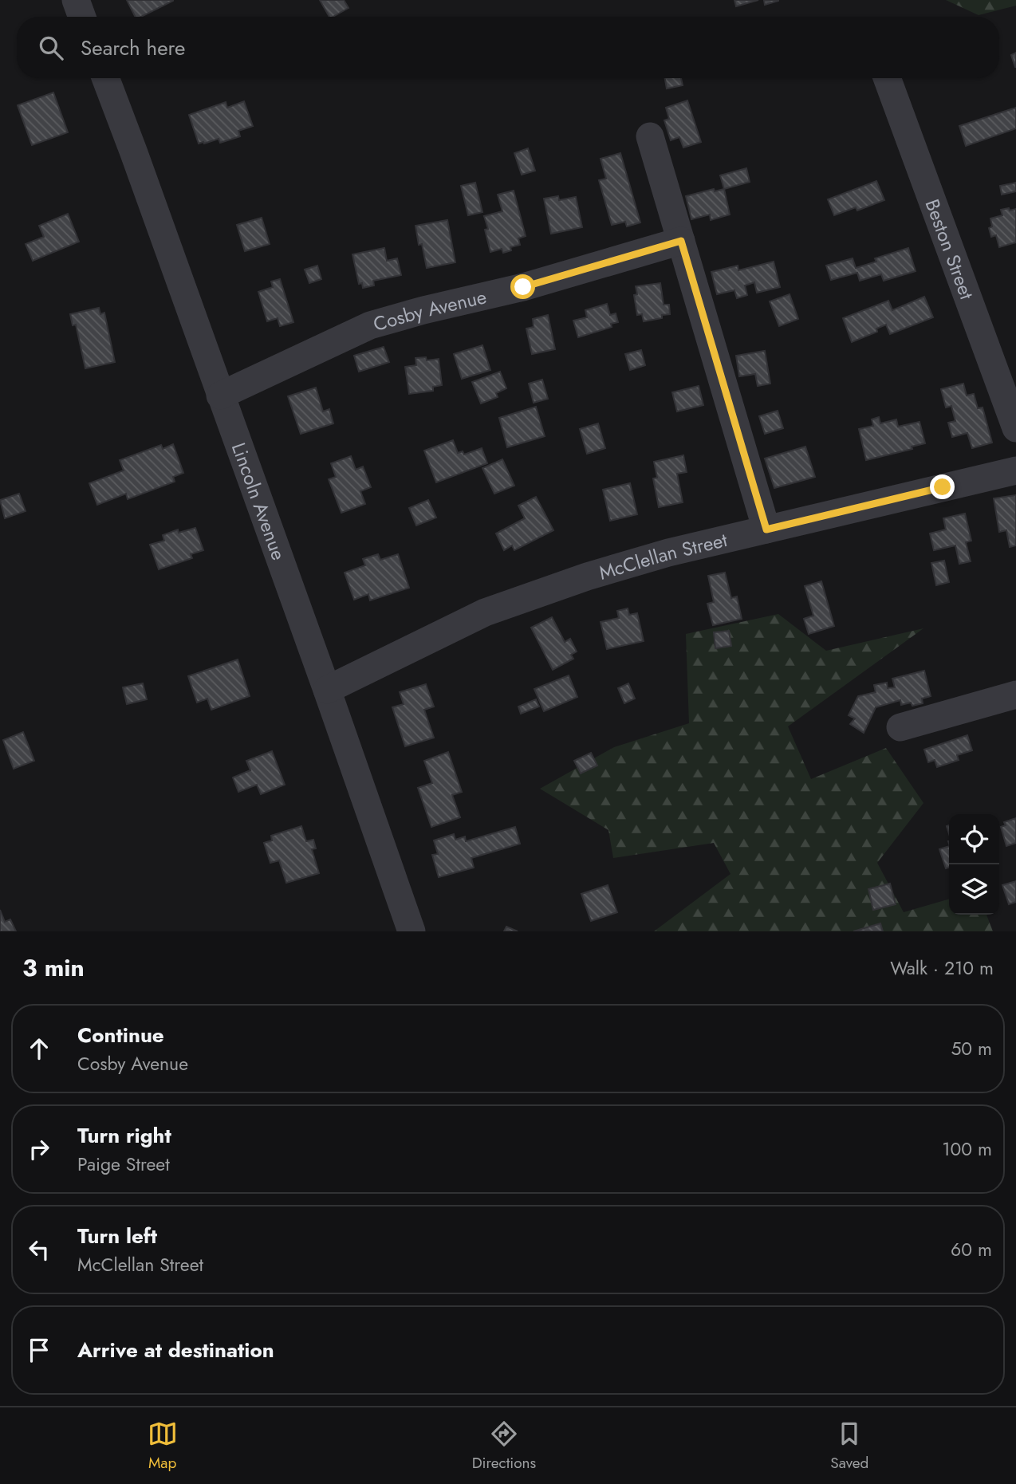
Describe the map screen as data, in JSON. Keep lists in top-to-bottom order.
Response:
{
  "streets": {
    "street": [
      "Beston Street",
      "Cosby Avenue",
      "Lincoln Avenue",
      "McClellan Street"
    ]
  },
  "crossings": [
    ["Cosby Avenue", "Lincoln Avenue"],
    ["Lincoln Avenue", "McClellan Street"]
  ],
  "page": {
    "search": "Search here",
    "heading": ["3 min", "Walk · 210 m"],
    "list": [
      ["Continue", "Cosby Avenue", "50 m"],
      ["Turn right", "Paige Street", "100 m"],
      ["Turn left", "McClellan Street", "60 m"],
      "Arrive at destination"
    ],
    "nav": ["Map", "Directions", "Saved"]
  }
}
